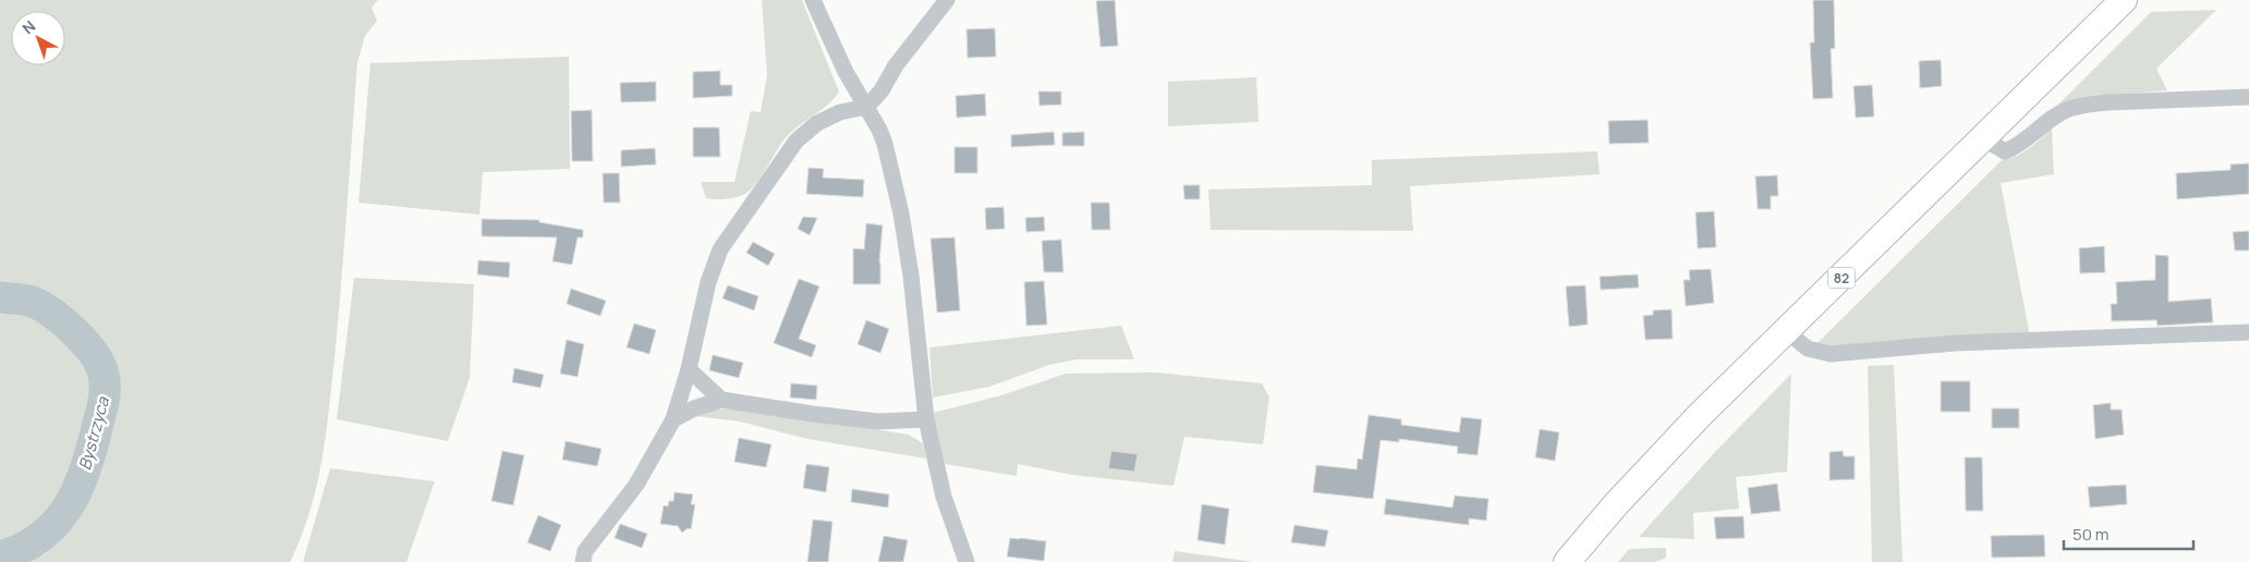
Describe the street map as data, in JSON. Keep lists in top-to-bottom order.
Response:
{
  "streets": {
    "main road": ["82"]
  },
  "water": ["Bystrzyca"],
  "scale_bar": "50 m",
  "north": "top left"
}
